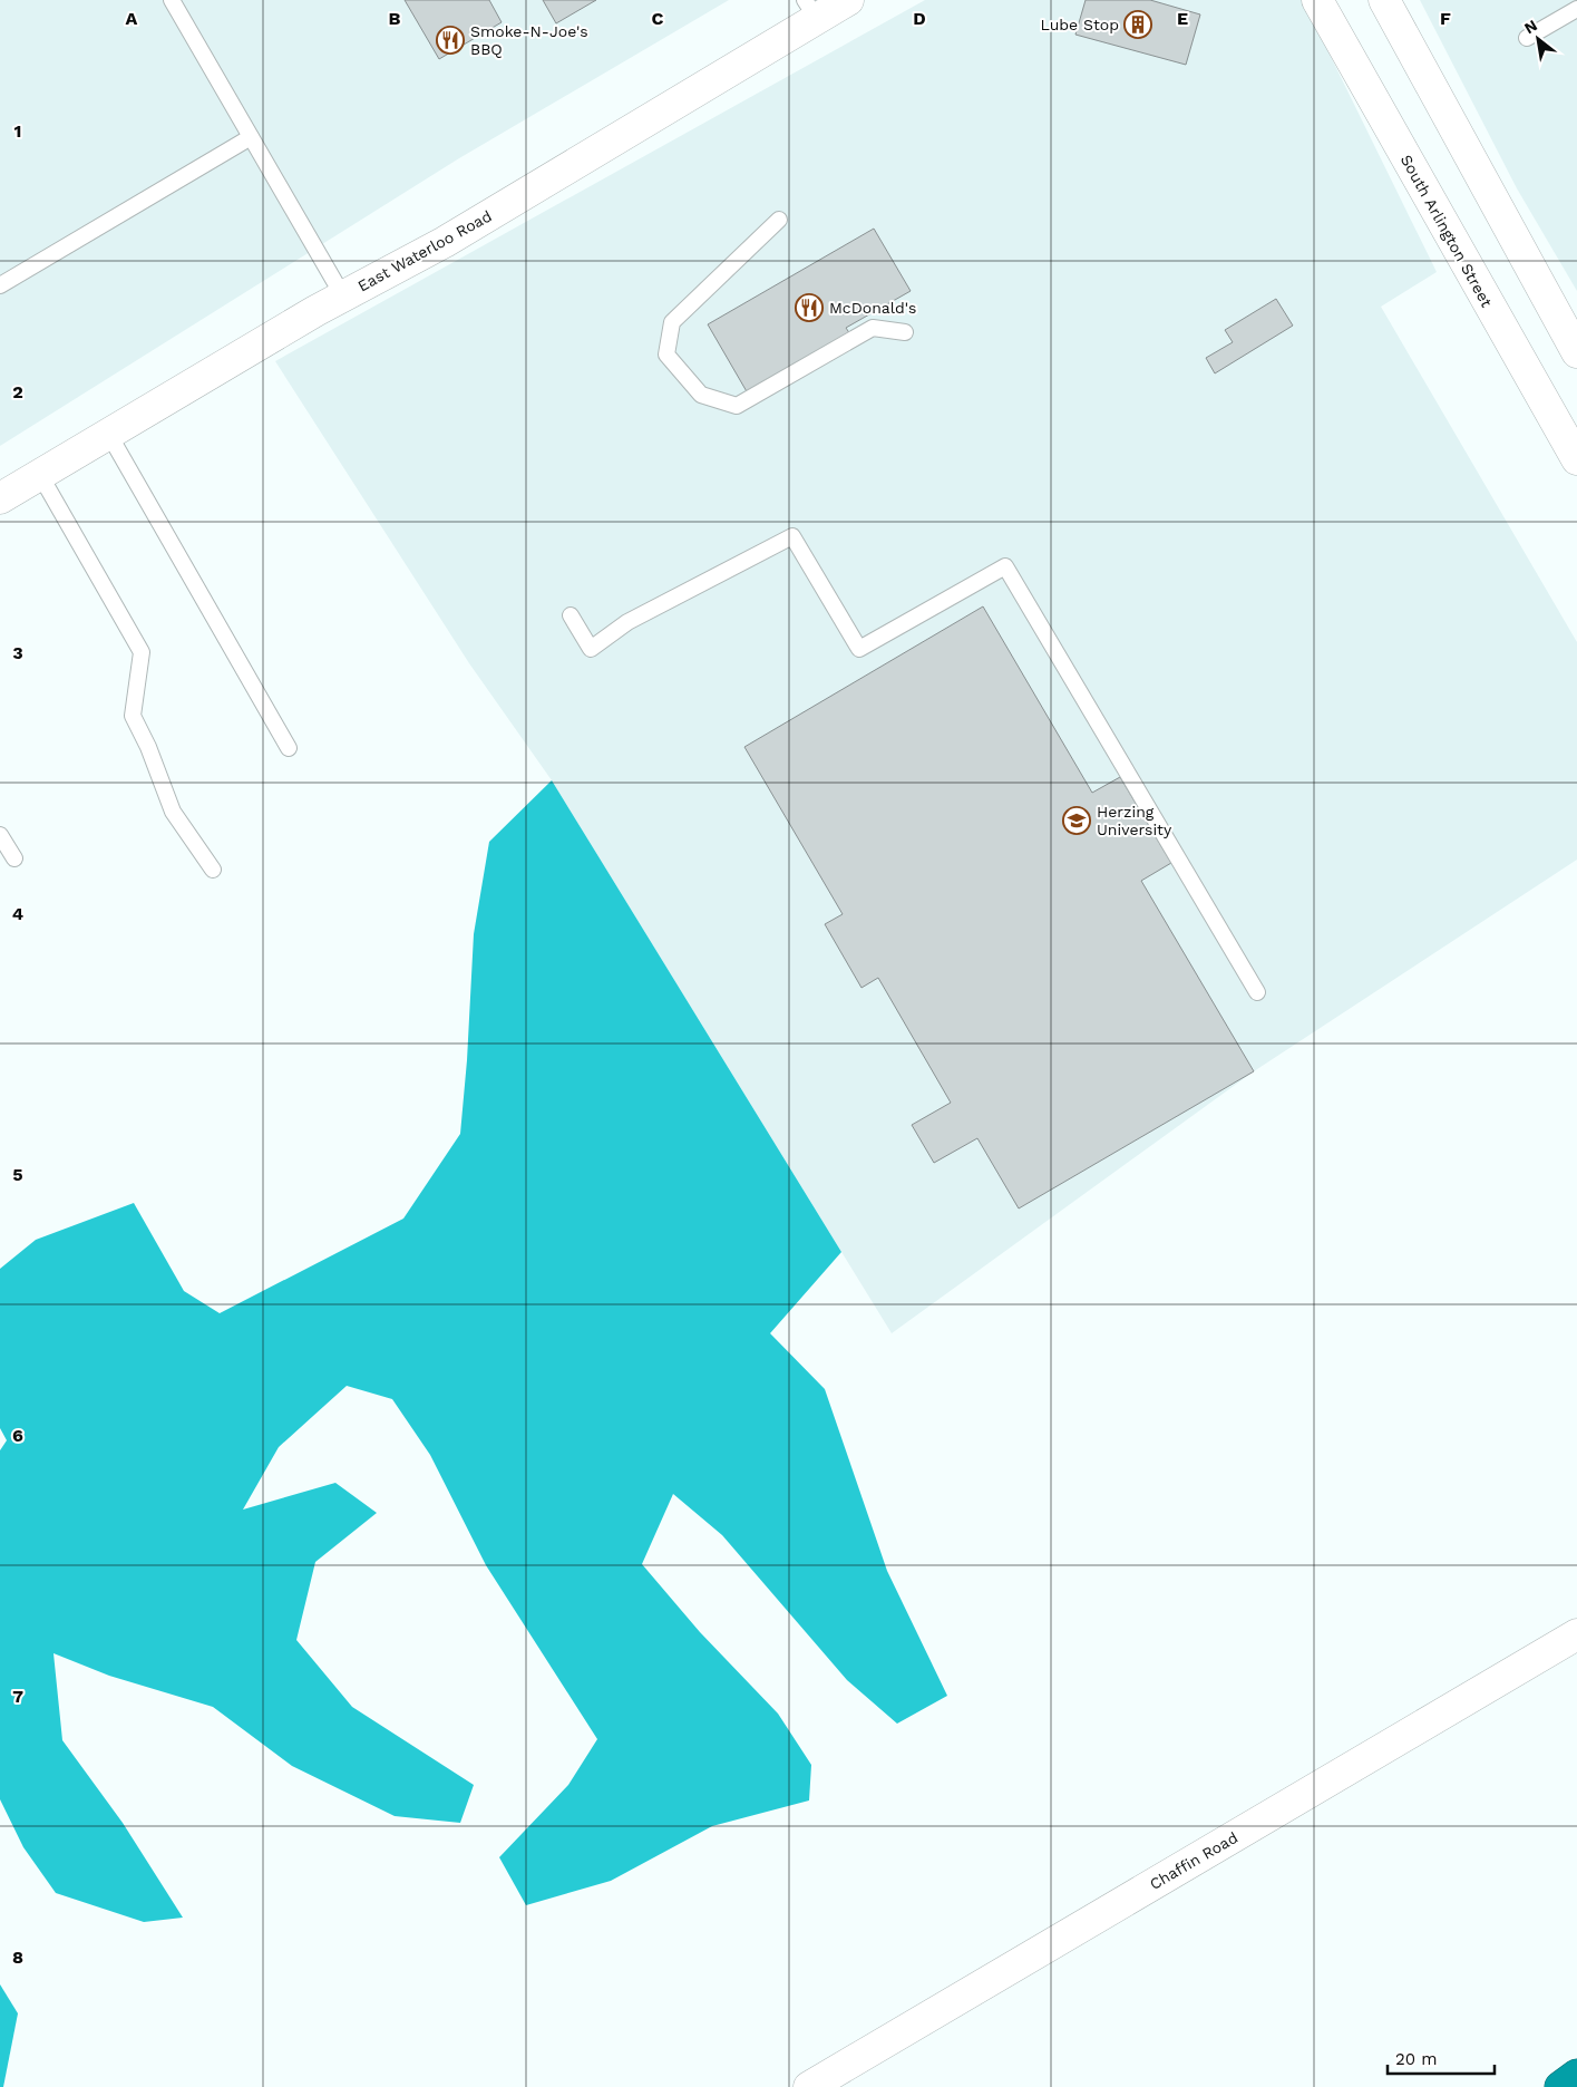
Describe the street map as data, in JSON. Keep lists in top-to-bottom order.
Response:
{
  "streets": {
    "main road": ["South Arlington Street", "East Waterloo Road", "Chaffin Road"]
  },
  "places": {
    "building": ["Lube Stop"],
    "restaurant": ["Smoke-N-Joe's BBQ", "McDonald's"],
    "school or university": ["Herzing University"]
  },
  "scale_bar": "20 m",
  "north": "top left",
  "grid": {
    "columns": [
      "A",
      "B",
      "C",
      "D",
      "E",
      "F"
    ],
    "rows": [
      "1",
      "2",
      "3",
      "4",
      "5",
      "6",
      "7",
      "8"
    ]
  }
}
